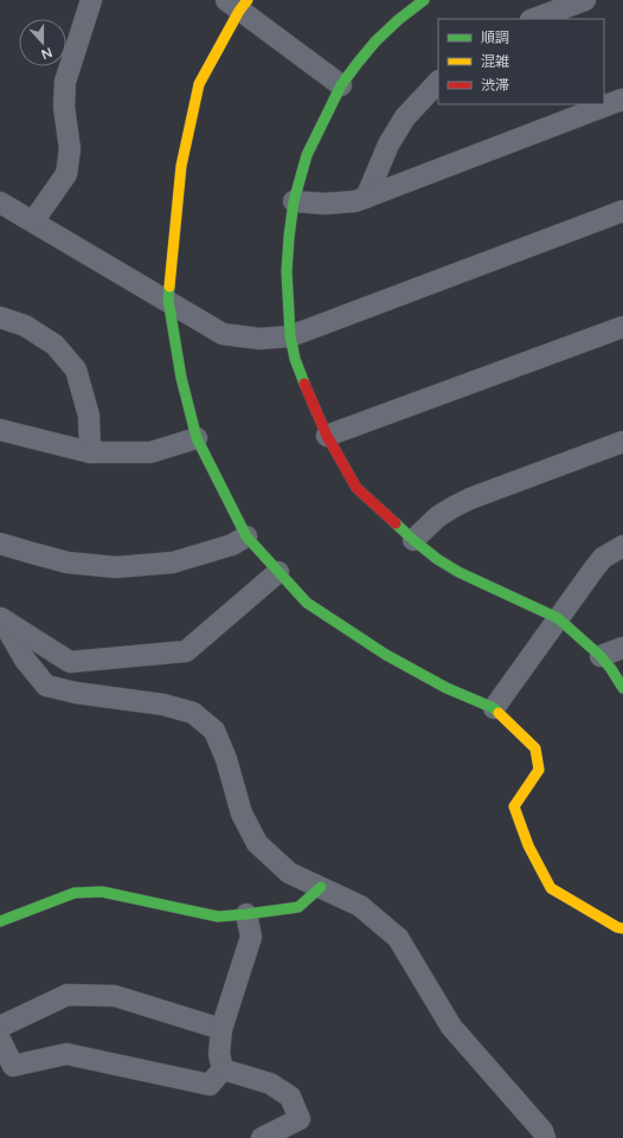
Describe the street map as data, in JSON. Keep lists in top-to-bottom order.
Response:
{
  "legend": ["順調", "混雑", "渋滞"],
  "north": "bottom"
}
